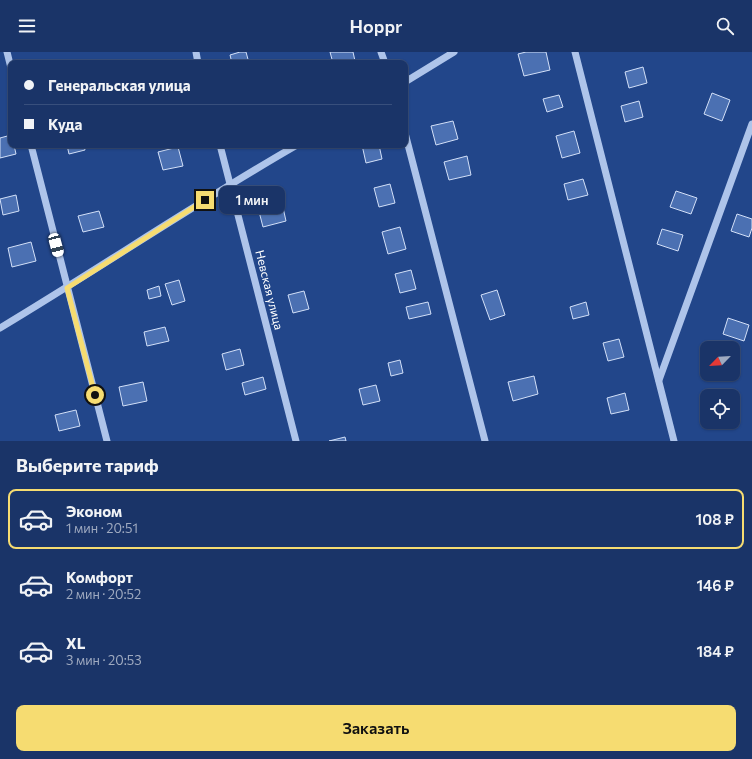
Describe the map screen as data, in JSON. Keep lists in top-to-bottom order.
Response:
{
  "streets": {
    "street": ["Невская улица"]
  },
  "north": "bottom left",
  "page": {
    "header": "Hoppr",
    "banner": ["Генеральская улица", "Куда"],
    "bubble": "1 мин",
    "heading": "Выберите тариф",
    "list": [
      {
        "name": "Эконом",
        "note": "1 мин · 20:51",
        "value": "108 ₽"
      },
      {
        "name": "Комфорт",
        "note": "2 мин · 20:52",
        "value": "146 ₽"
      },
      {
        "name": "XL",
        "note": "3 мин · 20:53",
        "value": "184 ₽"
      }
    ],
    "buttons": "Заказать"
  }
}
